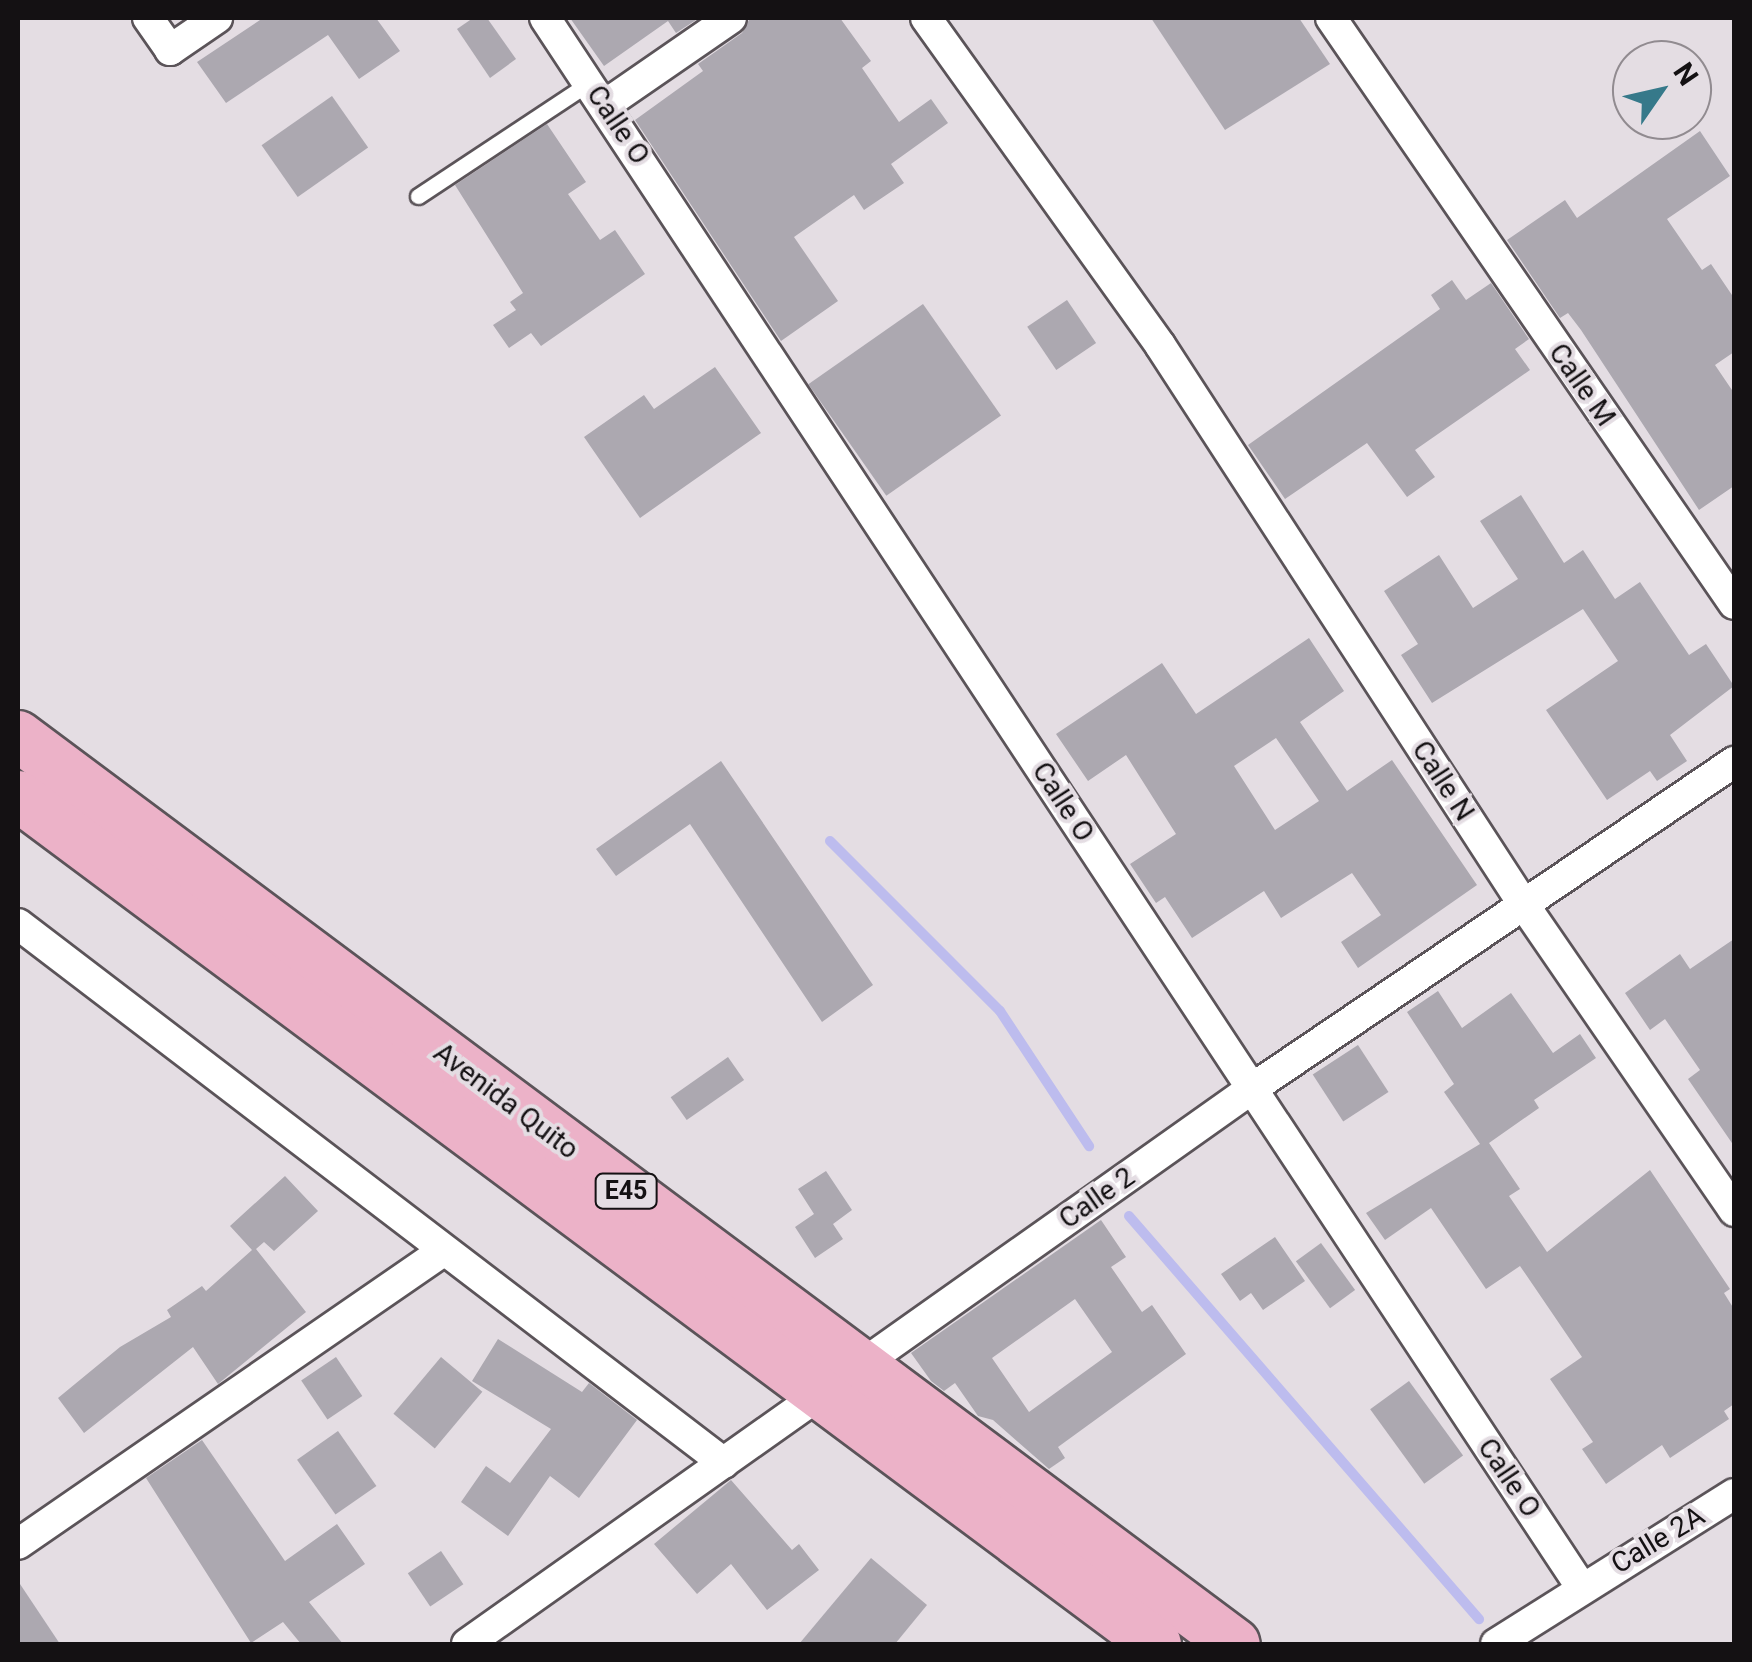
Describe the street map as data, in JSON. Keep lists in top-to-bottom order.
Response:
{
  "streets": {
    "highway": ["Avenida Quito", "E45"],
    "street": [
      "Calle O",
      "Calle M",
      "Calle N",
      "Calle 2",
      "Calle 2A"
    ]
  },
  "crossings": [
    ["Calle O", "Calle 2"],
    ["Calle O", "Calle 2A"],
    ["Calle N", "Calle 2"],
    ["Avenida Quito", "Calle 2"]
  ],
  "north": "top right"
}
